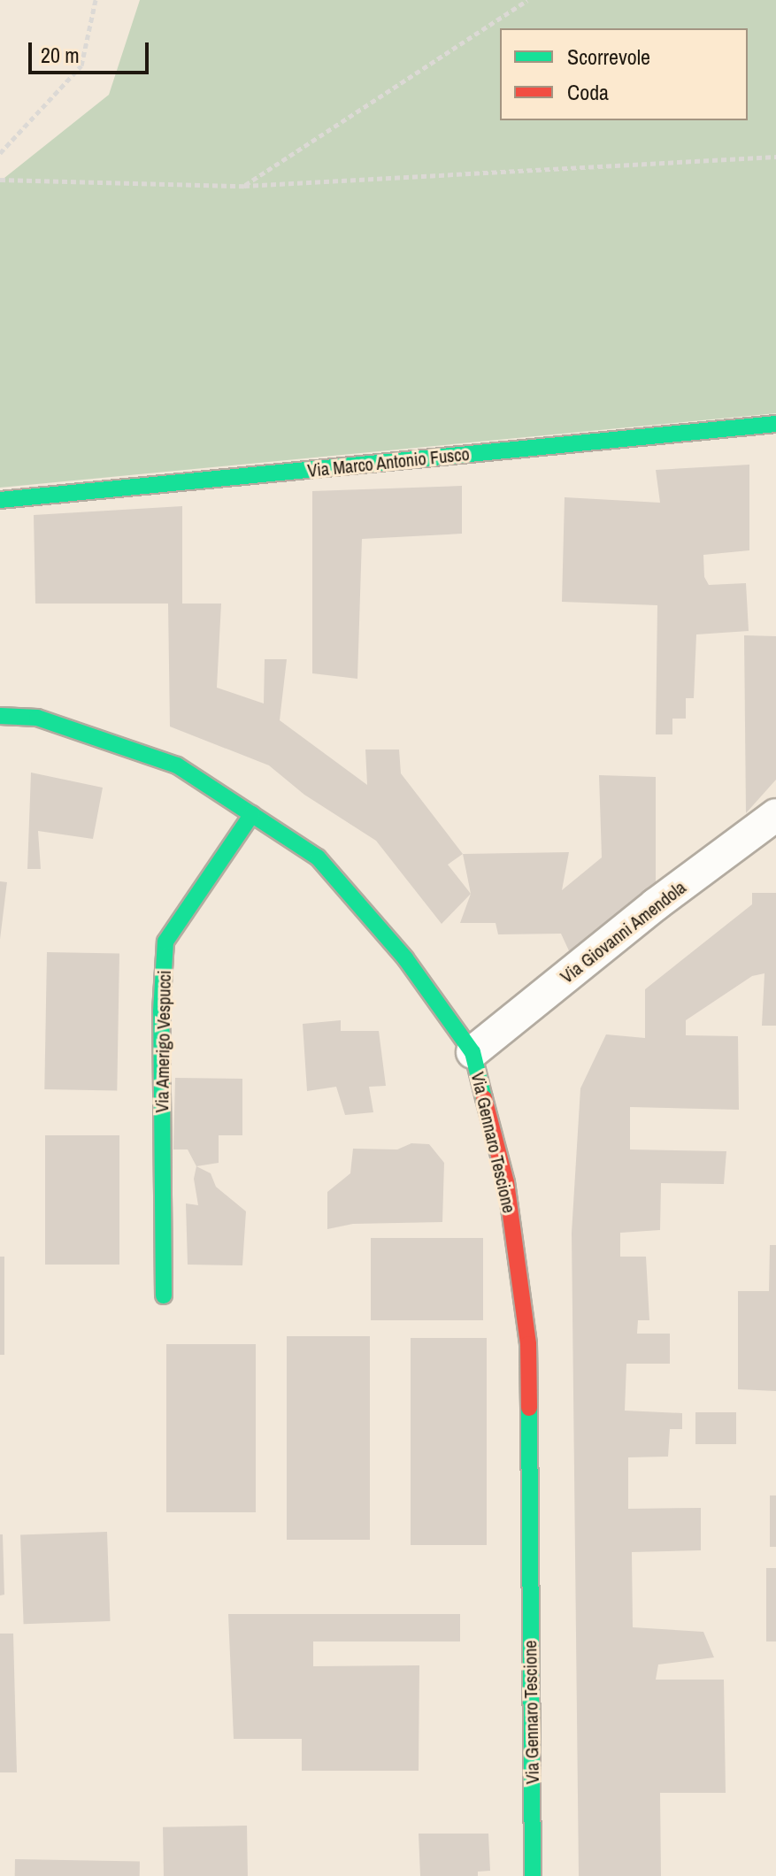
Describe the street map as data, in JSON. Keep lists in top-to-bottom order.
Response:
{
  "streets": {
    "street": [
      "Via Marco Antonio Fusco",
      "Via Giovanni Amendola",
      "Via Amerigo Vespucci",
      "Via Gennaro Tescione"
    ]
  },
  "crossings": [
    ["Via Giovanni Amendola", "Via Gennaro Tescione"],
    ["Via Amerigo Vespucci", "Via Gennaro Tescione"]
  ],
  "legend": ["Scorrevole", "Coda"],
  "scale_bar": "20 m"
}
